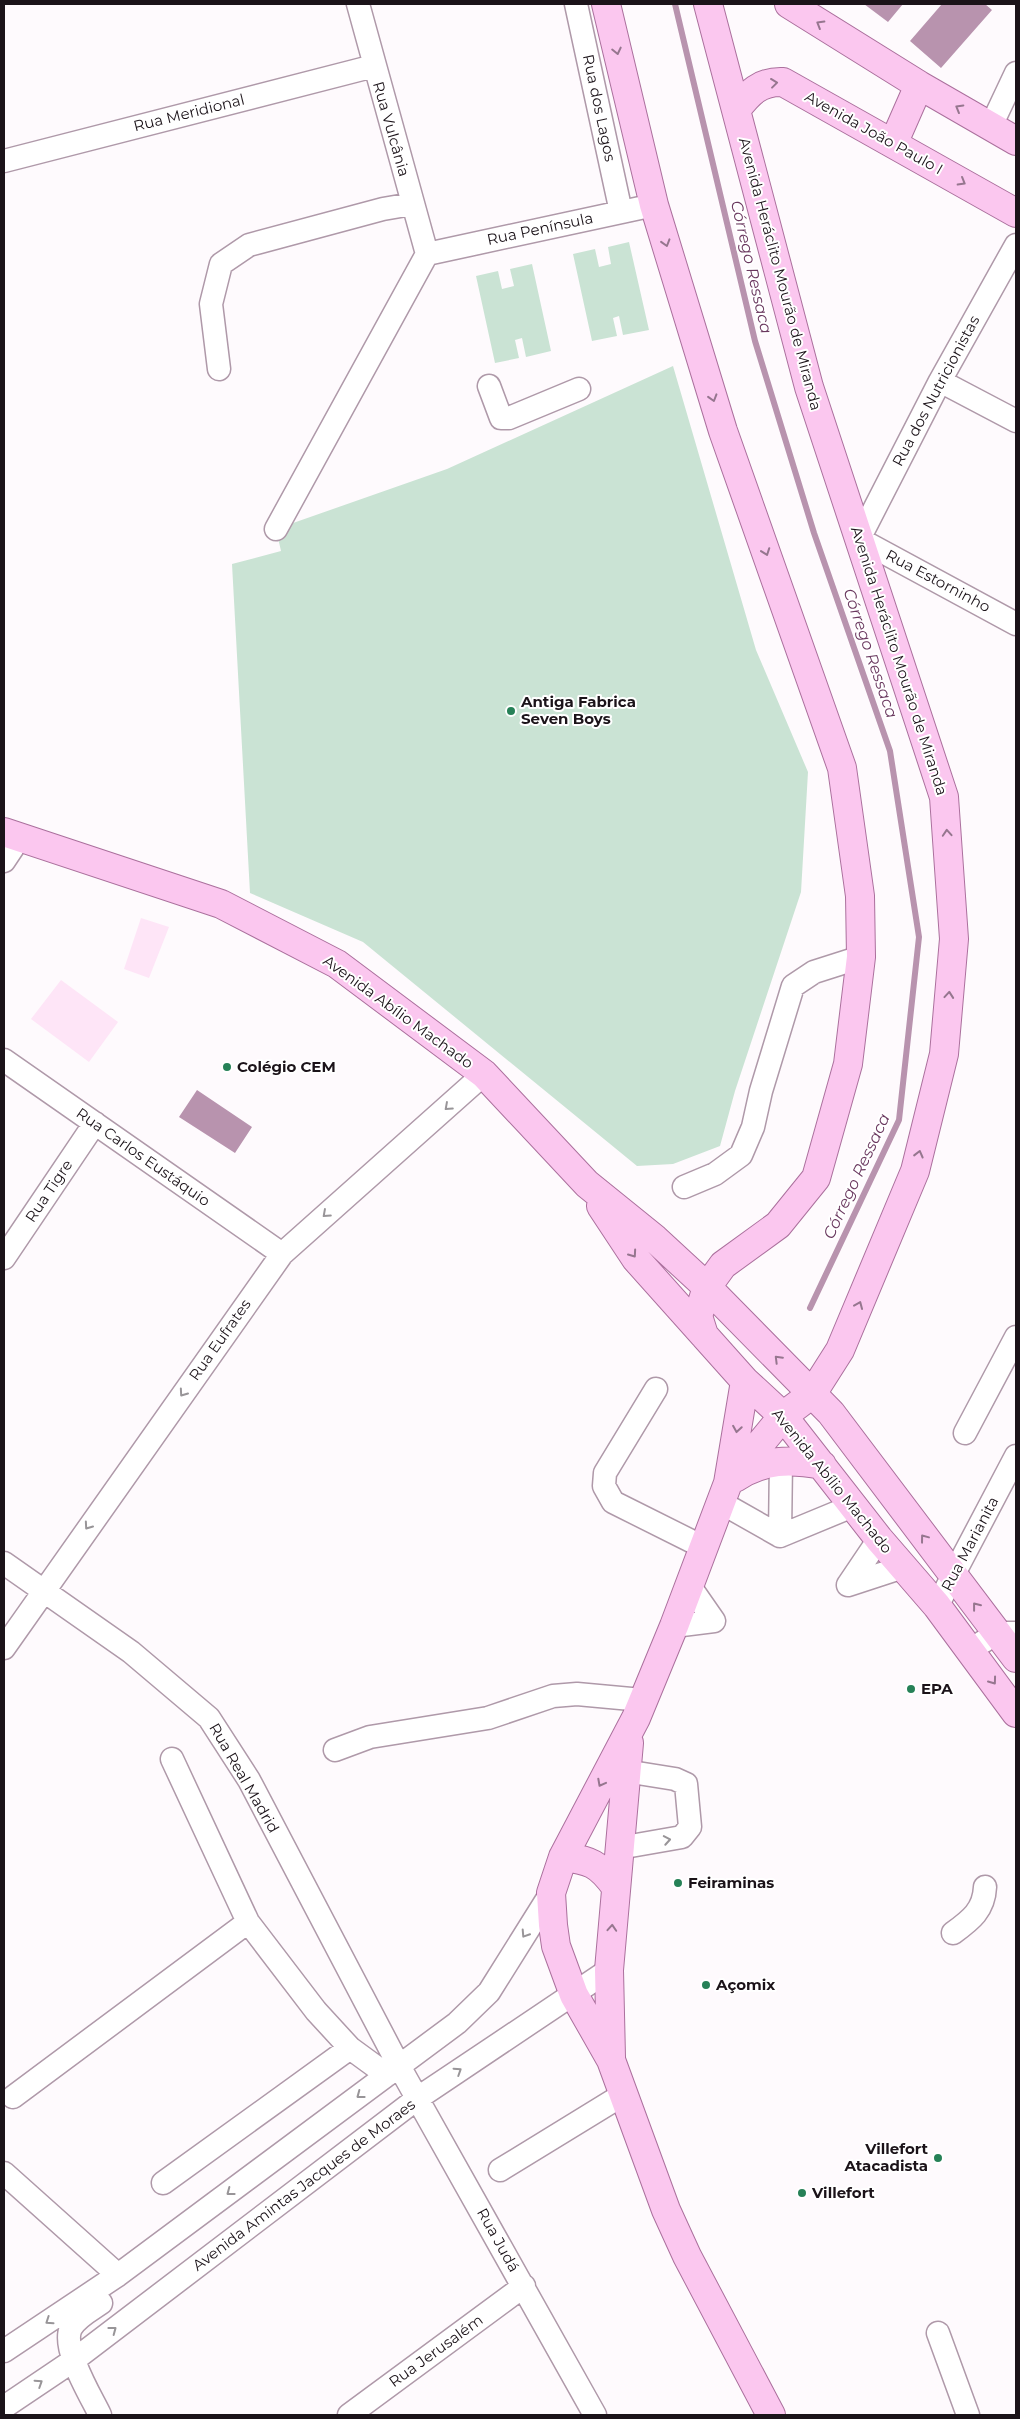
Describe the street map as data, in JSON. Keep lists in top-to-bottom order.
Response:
{
  "streets": {
    "main road": ["Avenida João Paulo I", "Avenida Heráclito Mourão de Miranda", "Avenida Abílio Machado"],
    "street": [
      "Rua dos Lagos",
      "Rua Meridional",
      "Rua Vulcânia",
      "Rua Península",
      "Rua dos Nutricionistas",
      "Rua Estorninho",
      "Rua Carlos Eustáquio",
      "Rua Tigre",
      "Rua Eufrates",
      "Rua Marianita",
      "Rua Real Madrid",
      "Avenida Amintas Jacques de Moraes",
      "Rua Judá",
      "Rua Jerusalém"
    ]
  },
  "crossings": [
    ["Rua dos Lagos", "Rua Península"],
    ["Rua Meridional", "Rua Vulcânia"],
    ["Rua Vulcânia", "Rua Península"],
    ["Avenida João Paulo I", "Avenida Heráclito Mourão de Miranda"],
    ["Avenida Heráclito Mourão de Miranda", "Rua dos Nutricionistas"],
    ["Avenida Heráclito Mourão de Miranda", "Rua Estorninho"],
    ["Avenida Heráclito Mourão de Miranda", "Avenida Abílio Machado"],
    ["Rua dos Nutricionistas", "Rua Estorninho"],
    ["Avenida Abílio Machado", "Rua Eufrates"],
    ["Avenida Abílio Machado", "Rua Marianita"],
    ["Rua Carlos Eustáquio", "Rua Tigre"],
    ["Rua Carlos Eustáquio", "Rua Eufrates"],
    ["Rua Eufrates", "Rua Real Madrid"],
    ["Rua Real Madrid", "Rua Judá"],
    ["Avenida Amintas Jacques de Moraes", "Rua Judá"],
    ["Rua Judá", "Rua Jerusalém"]
  ],
  "one_way": ["Rua Eufrates"],
  "water": ["Córrego Ressaca"],
  "places": [
    "Antiga Fabrica Seven Boys",
    "Colégio CEM",
    "EPA",
    "Feiraminas",
    "Açomix",
    "Villefort Atacadista",
    "Villefort"
  ]
}
